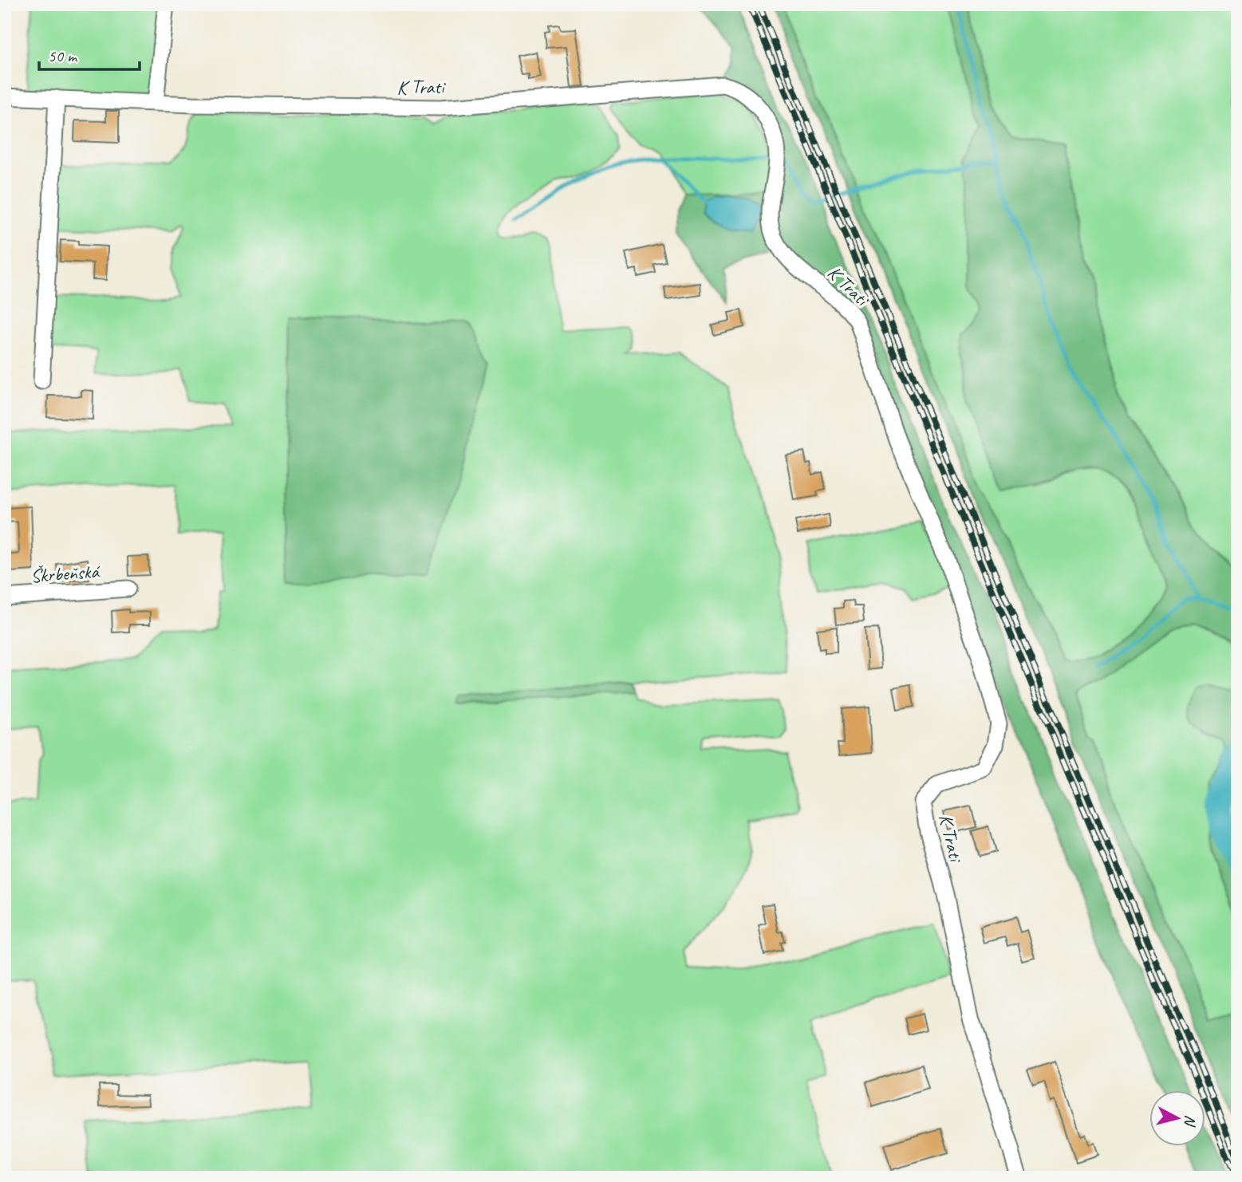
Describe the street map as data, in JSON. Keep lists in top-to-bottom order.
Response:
{
  "streets": {
    "street": ["K Trati", "Škrbeňská"]
  },
  "scale_bar": "50 m",
  "north": "right"
}
